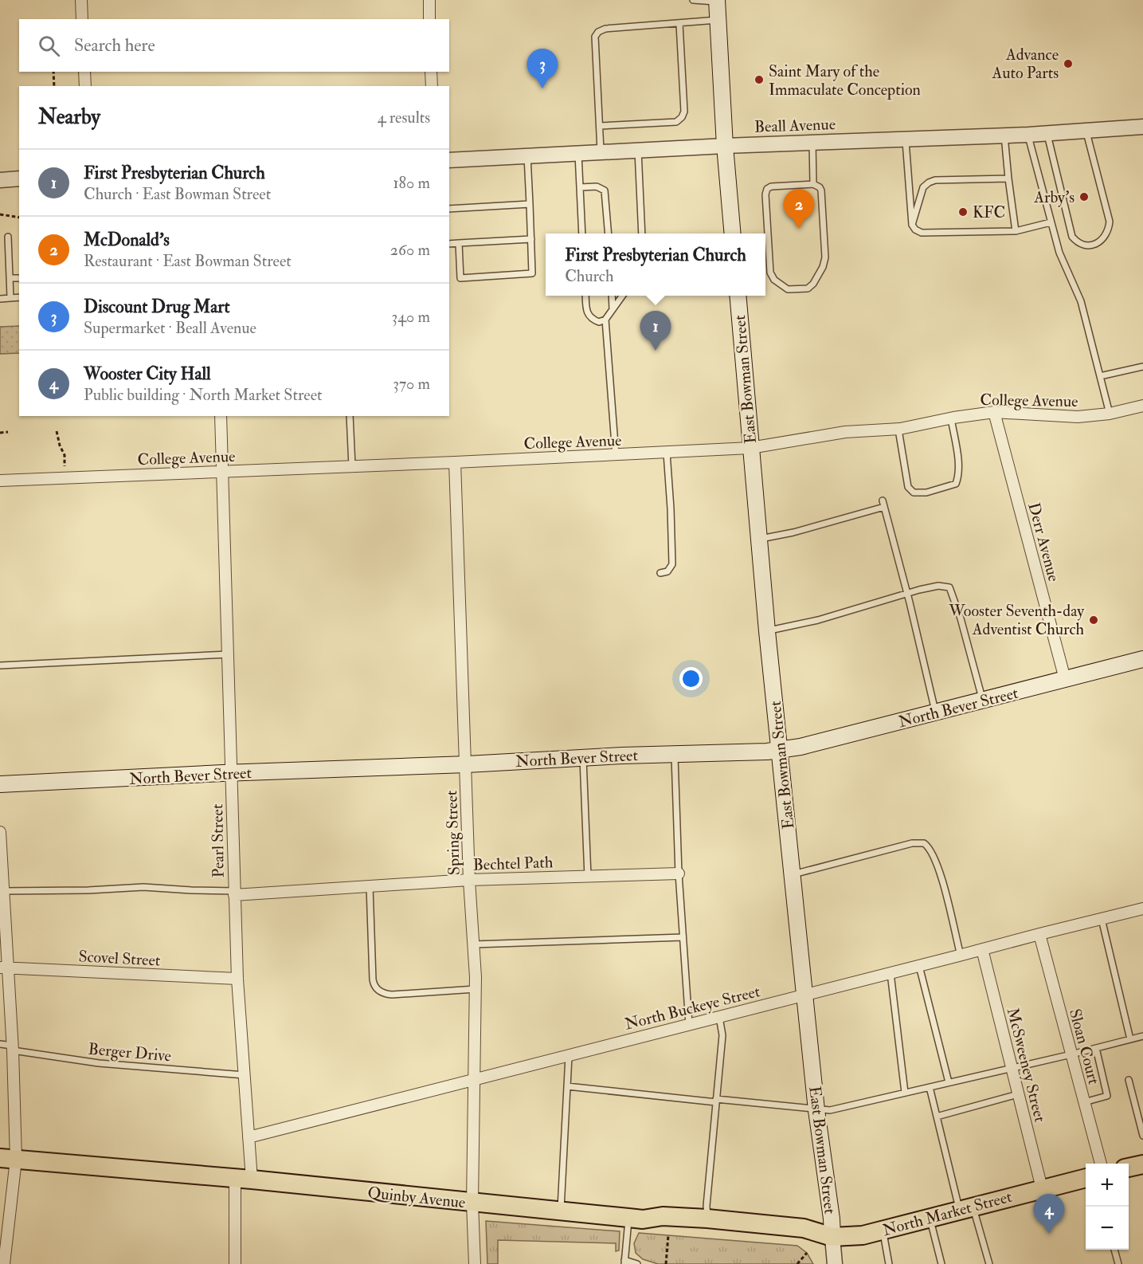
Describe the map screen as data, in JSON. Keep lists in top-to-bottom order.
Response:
{
  "streets": {
    "main road": [
      "East Bowman Street",
      "North Bever Street",
      "Quinby Avenue",
      "North Market Street"
    ],
    "street": [
      "Beall Avenue",
      "College Avenue",
      "Derr Avenue",
      "Spring Street",
      "Pearl Street",
      "Bechtel Path",
      "Scovel Street",
      "North Buckeye Street",
      "Sloan Court",
      "McSweeney Street"
    ],
    "lane": ["Berger Drive"]
  },
  "crossings": [
    ["East Bowman Street", "College Avenue"],
    ["East Bowman Street", "North Bever Street"],
    ["East Bowman Street", "North Buckeye Street"],
    ["East Bowman Street", "Quinby Avenue"],
    ["East Bowman Street", "North Market Street"],
    ["College Avenue", "Derr Avenue"],
    ["College Avenue", "Spring Street"],
    ["College Avenue", "Pearl Street"],
    ["Derr Avenue", "North Bever Street"],
    ["North Bever Street", "Spring Street"],
    ["North Bever Street", "Pearl Street"],
    ["Spring Street", "Bechtel Path"],
    ["Spring Street", "North Buckeye Street"],
    ["Spring Street", "Quinby Avenue"],
    ["Pearl Street", "Bechtel Path"],
    ["Pearl Street", "Scovel Street"],
    ["Pearl Street", "North Buckeye Street"],
    ["Pearl Street", "Berger Drive"],
    ["Pearl Street", "Quinby Avenue"],
    ["North Buckeye Street", "Sloan Court"],
    ["North Buckeye Street", "McSweeney Street"],
    ["McSweeney Street", "North Market Street"],
    ["Quinby Avenue", "North Market Street"]
  ],
  "places": [
    "Advance Auto Parts",
    "Saint Mary of the Immaculate Conception",
    "Arby's",
    "KFC",
    "Wooster Seventh-day Adventist Church"
  ],
  "page": {
    "search": "Search here",
    "pins": [
      "3",
      "2",
      "1",
      "4"
    ],
    "heading": ["Nearby", "4 results"],
    "list": [
      {
        "mark": "1",
        "name": "First Presbyterian Church",
        "note": "Church · East Bowman Street",
        "value": "180 m"
      },
      {
        "mark": "2",
        "name": "McDonald's",
        "note": "Restaurant · East Bowman Street",
        "value": "260 m"
      },
      {
        "mark": "3",
        "name": "Discount Drug Mart",
        "note": "Supermarket · Beall Avenue",
        "value": "340 m"
      },
      {
        "mark": "4",
        "name": "Wooster City Hall",
        "note": "Public building · North Market Street",
        "value": "370 m"
      }
    ],
    "popup": ["First Presbyterian Church", "Church"],
    "map_buttons": ["+", "−"]
  }
}
